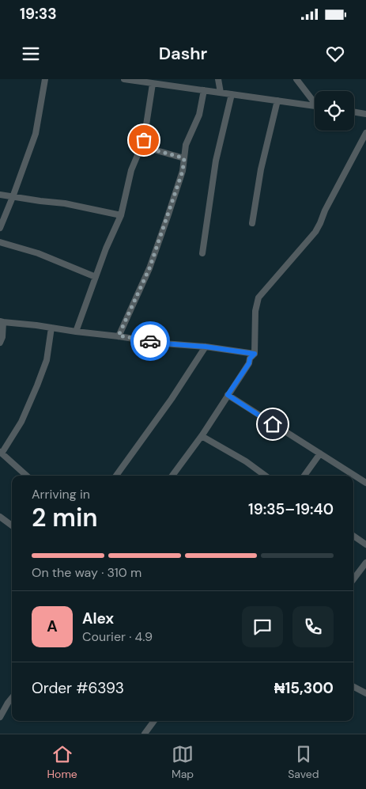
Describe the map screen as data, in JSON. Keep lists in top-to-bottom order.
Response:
{
  "page": {
    "status": "19:33",
    "header": "Dashr",
    "heading": ["2 min", "Arriving in", "19:35–19:40"],
    "panel": [
      "Alex",
      "Courier · 4.9",
      "Order #6393",
      "₦15,300"
    ],
    "bar": "On the way · 310 m",
    "round": "A",
    "tabs": ["Home", "Map", "Saved"]
  }
}
